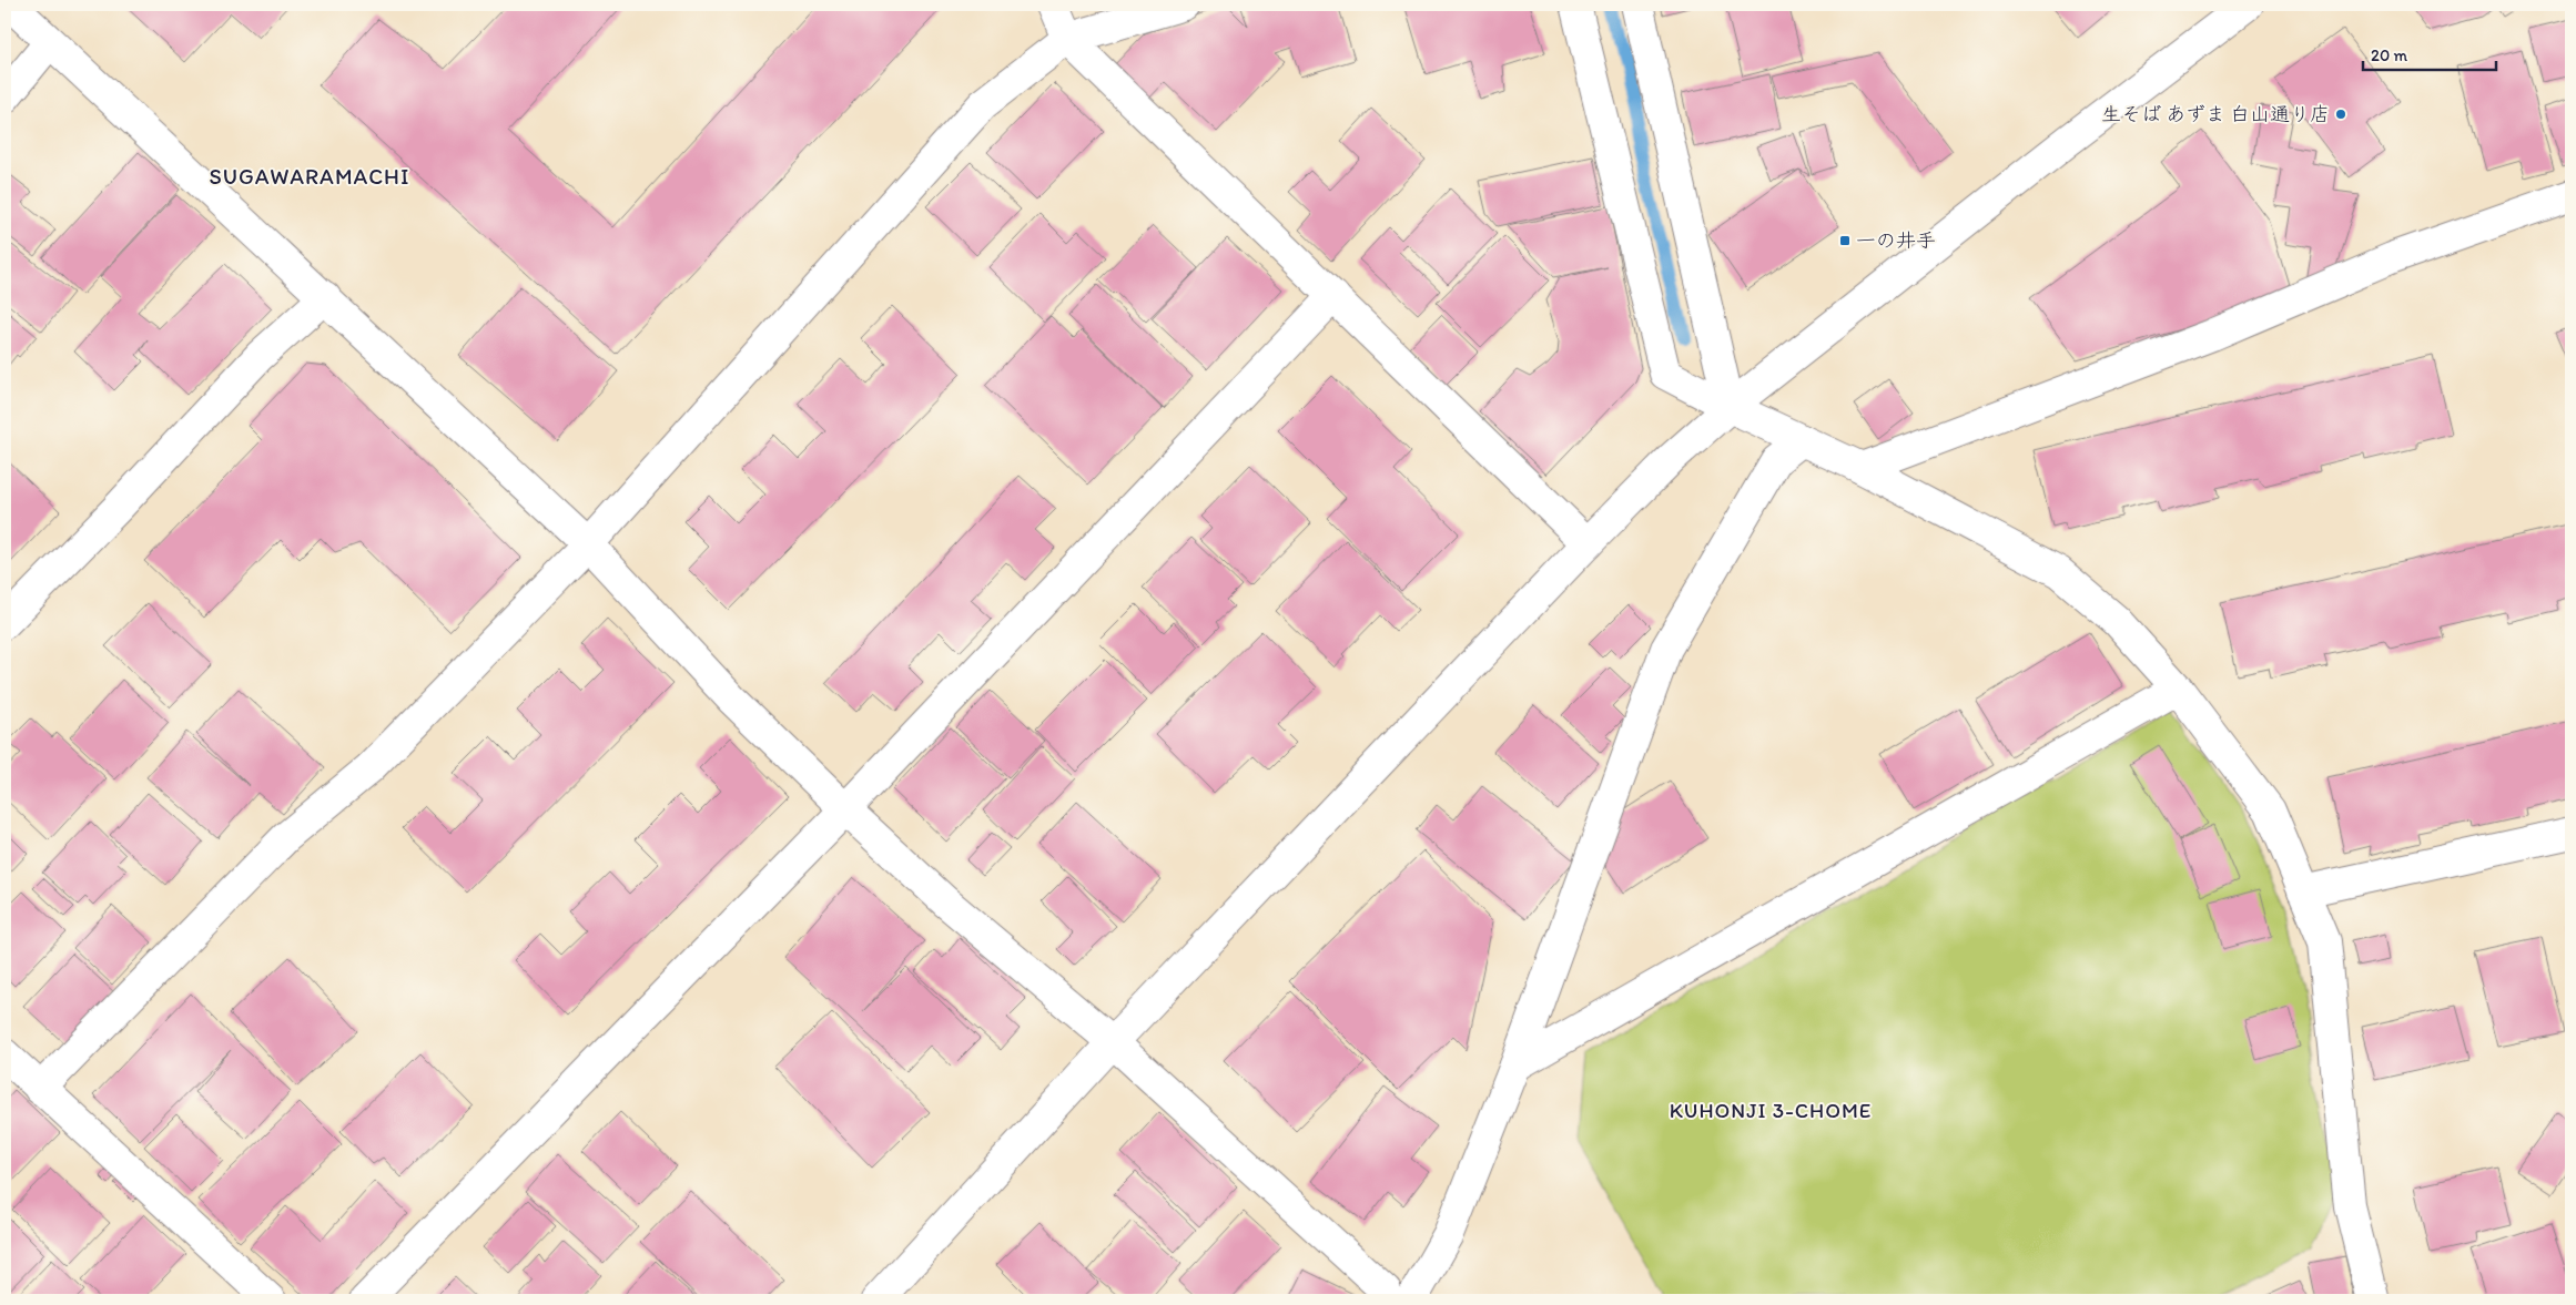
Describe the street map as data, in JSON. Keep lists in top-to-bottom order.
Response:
{
  "districts": ["SUGAWARAMACHI", "KUHONJI 3-CHOME"],
  "places": {
    "other": ["生そば あずま 白山通り店"],
    "transit": ["一の井手"]
  },
  "scale_bar": "20 m"
}
